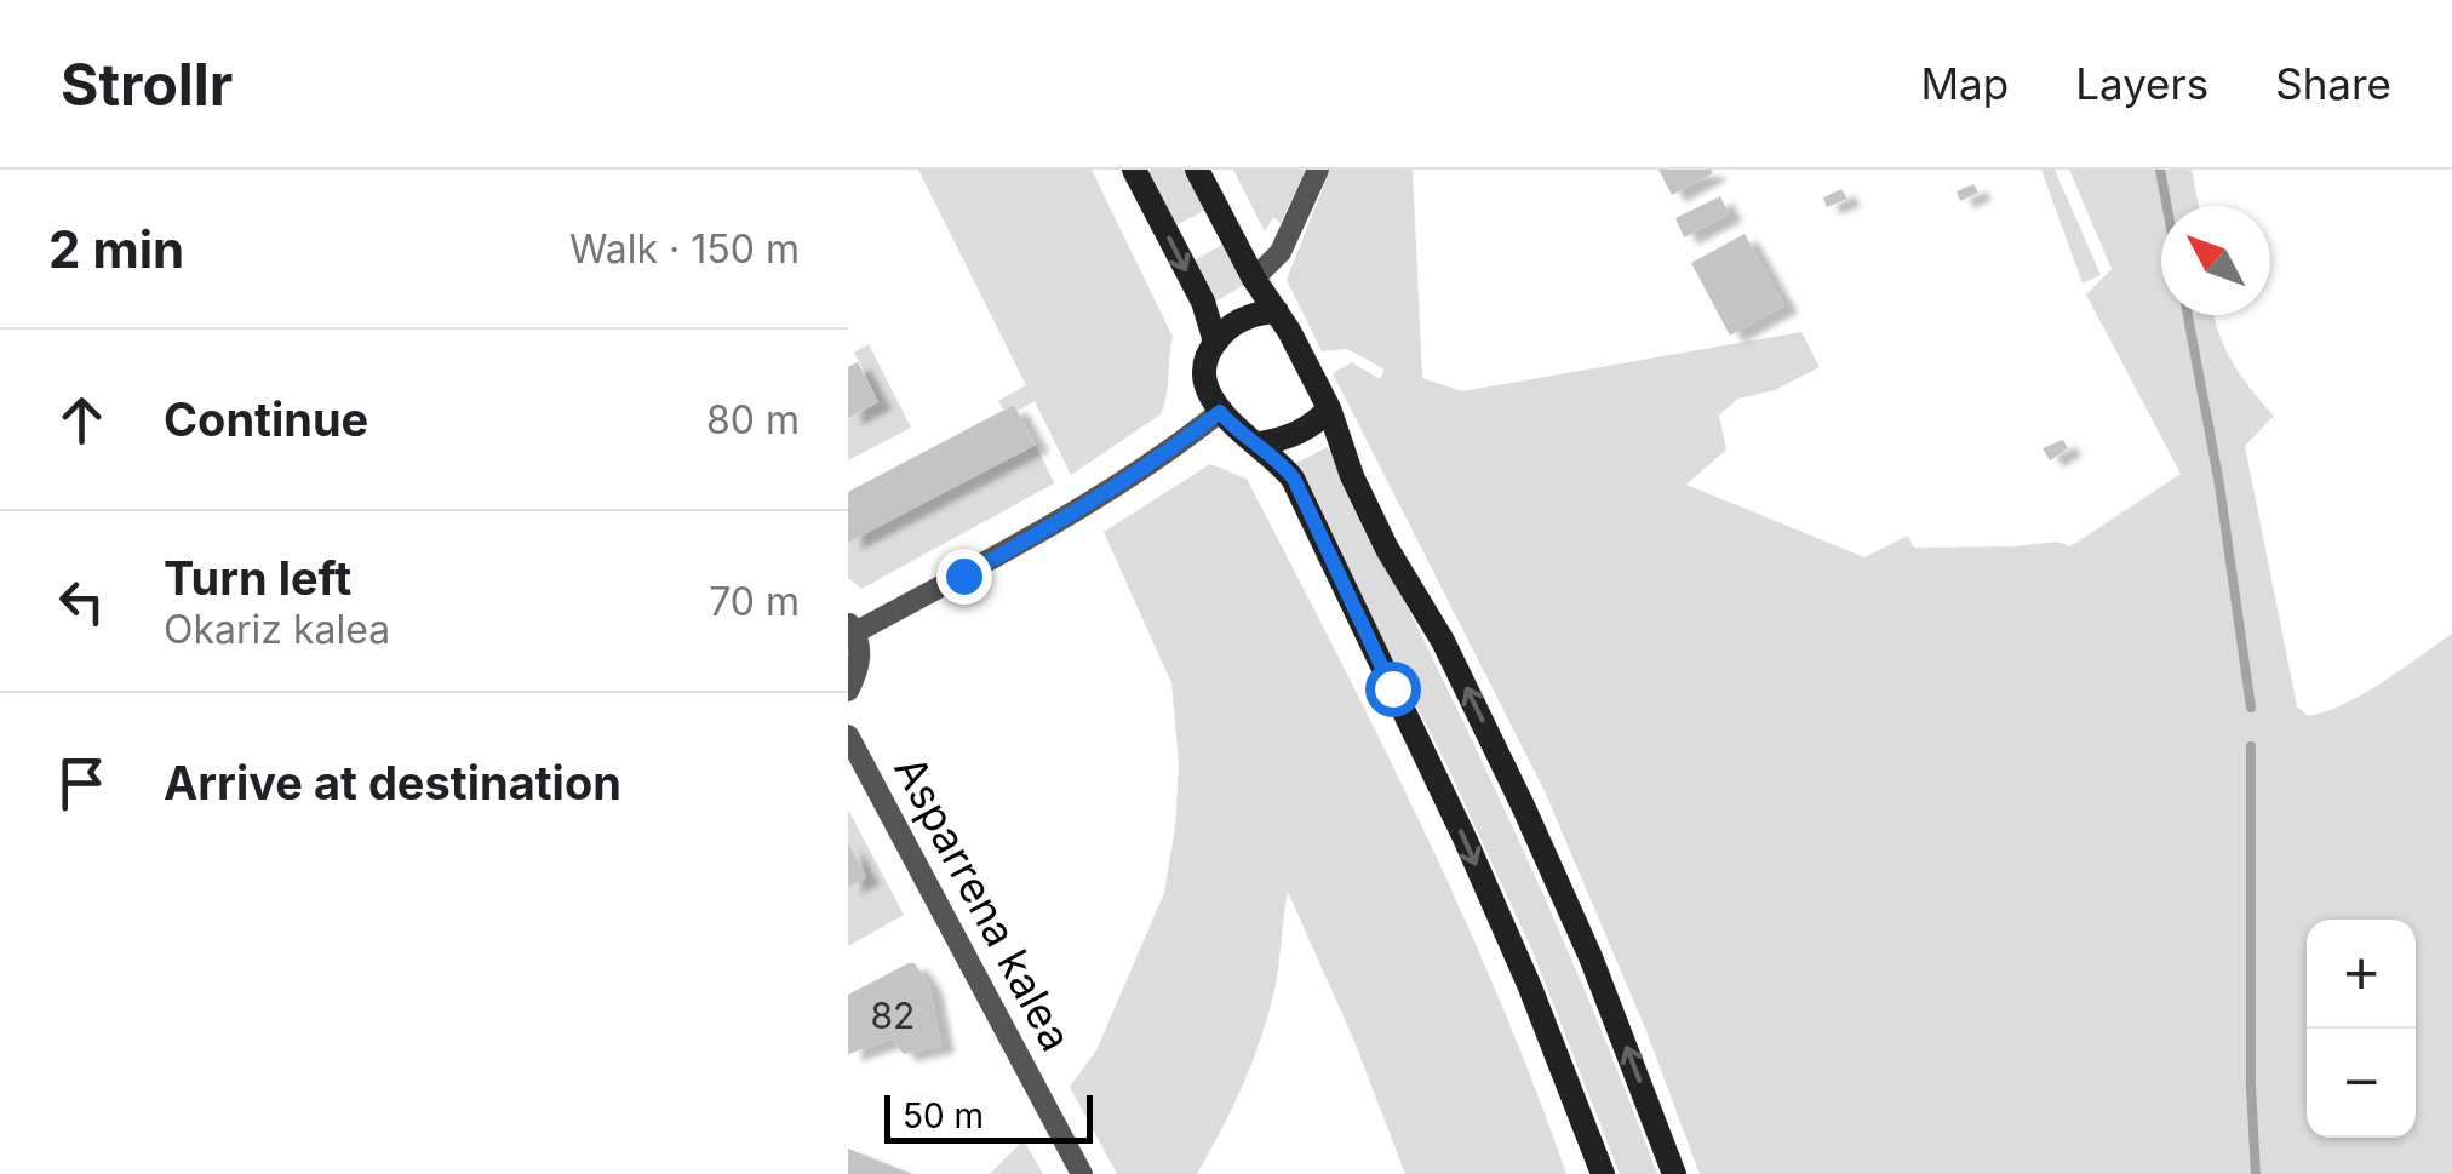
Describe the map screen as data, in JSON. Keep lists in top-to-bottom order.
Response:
{
  "streets": {
    "street": ["Asparrena kalea"]
  },
  "house_numbers": ["82"],
  "scale_bar": "50 m",
  "north": "top left",
  "page": {
    "header": "Strollr",
    "nav": ["Map", "Layers", "Share"],
    "heading": ["2 min", "Walk · 150 m"],
    "list": [
      ["Continue", "80 m"],
      ["Turn left", "Okariz kalea", "70 m"],
      "Arrive at destination"
    ],
    "map_buttons": ["+", "−"],
    "scale": "50 m"
  }
}
